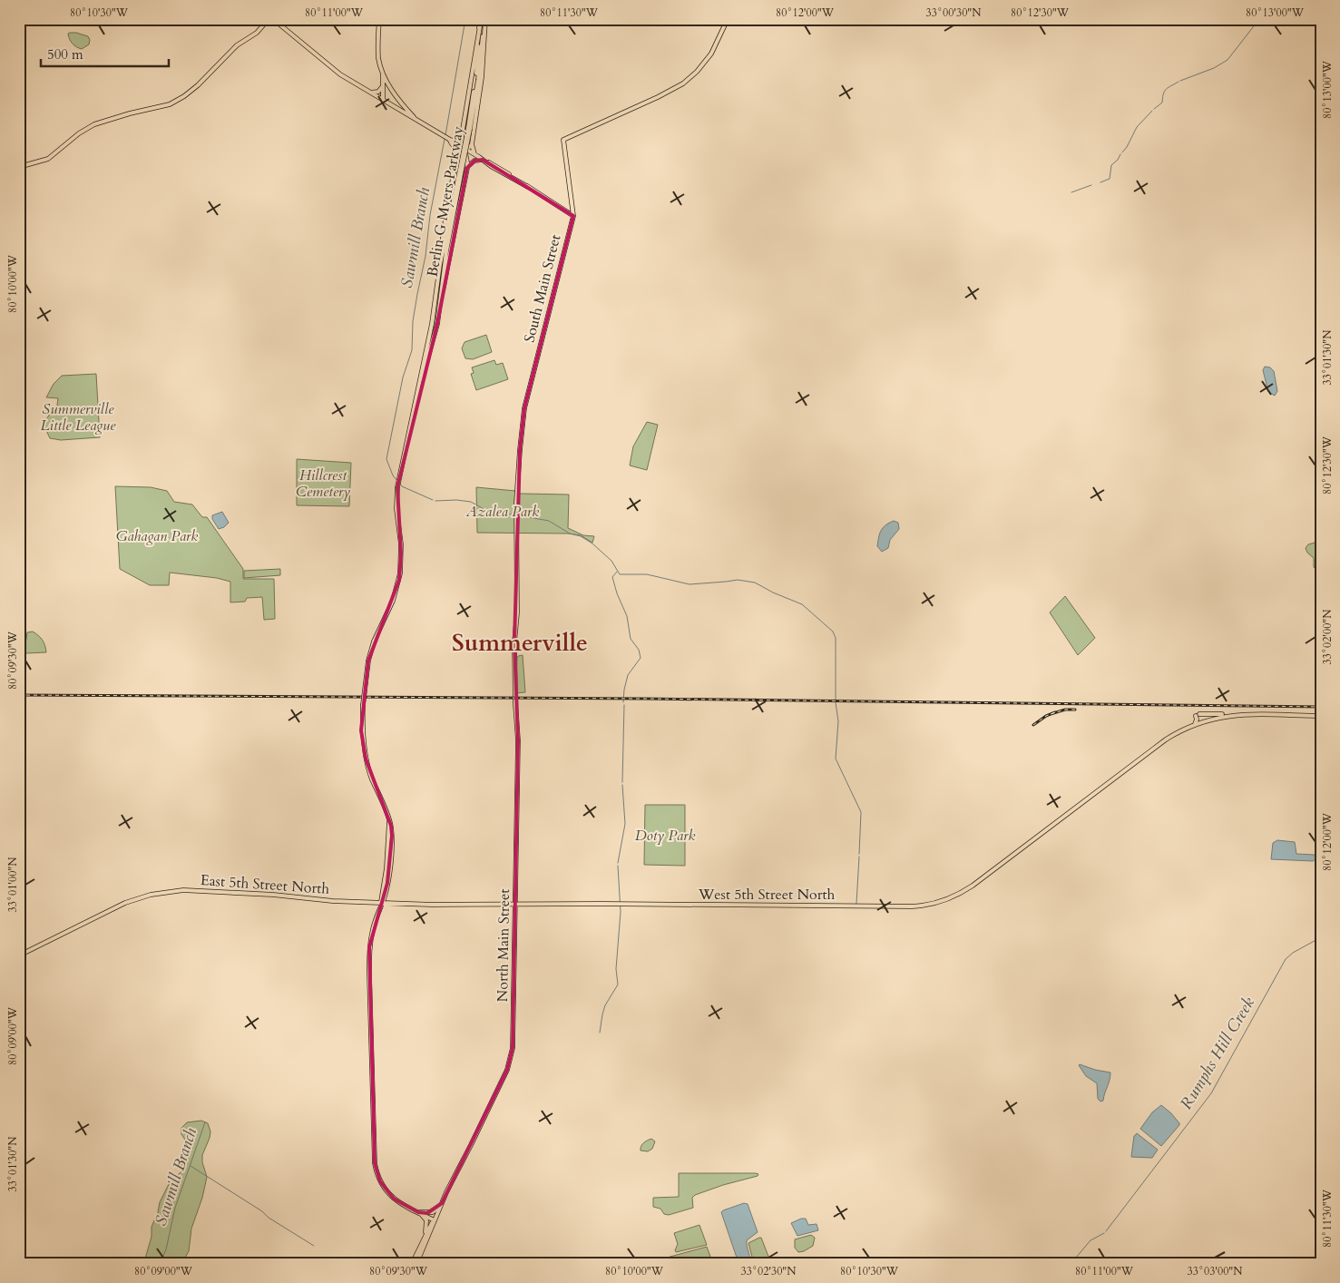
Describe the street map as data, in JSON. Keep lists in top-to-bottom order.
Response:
{
  "streets": {
    "main road": [
      "Berlin G Myers Parkway",
      "South Main Street",
      "East 5th Street North",
      "West 5th Street North",
      "North Main Street"
    ]
  },
  "crossings": [
    ["Berlin G Myers Parkway", "East 5th Street North"],
    ["Berlin G Myers Parkway", "North Main Street"],
    ["South Main Street", "North Main Street"],
    ["East 5th Street North", "West 5th Street North"],
    ["East 5th Street North", "North Main Street"],
    ["West 5th Street North", "North Main Street"]
  ],
  "districts": ["Summerville"],
  "water": ["Sawmill Branch", "Rumphs Hill Creek"],
  "parks": [
    "Summerville Little League",
    "Hillcrest Cemetery",
    "Azalea Park",
    "Gahagan Park",
    "Doty Park"
  ],
  "scale_bar": "500 m",
  "coordinates": [
    "80°10'30\"W",
    "80°11'00\"W",
    "80°11'30\"W",
    "80°12'00\"W",
    "33°00'30\"N",
    "80°12'30\"W",
    "80°13'00\"W",
    "80°10'00\"W",
    "33°01'30\"N",
    "33°02'00\"N",
    "80°09'30\"W",
    "33°01'00\"N",
    "80°09'00\"W",
    "33°02'30\"N",
    "33°03'00\"N"
  ]
}
